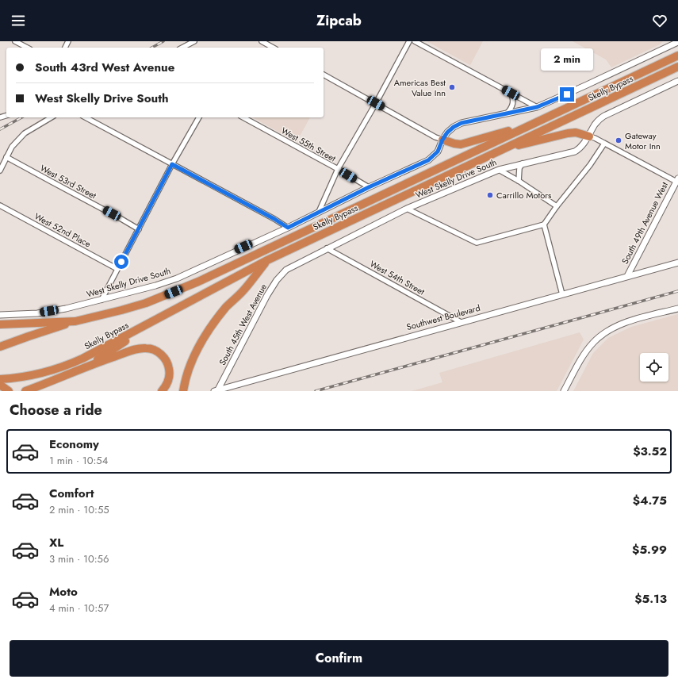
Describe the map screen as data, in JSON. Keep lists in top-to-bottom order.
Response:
{
  "streets": {
    "highway": ["Skelly Bypass"],
    "street": [
      "West 55th Street",
      "West Skelly Drive South",
      "West 53rd Street",
      "South 49th Avenue West",
      "West 52nd Place",
      "West 54th Street",
      "Southwest Boulevard",
      "South 45th West Avenue"
    ]
  },
  "crossings": [
    ["West 55th Street", "West Skelly Drive South"],
    ["West Skelly Drive South", "West 54th Street"],
    ["West Skelly Drive South", "South 45th West Avenue"],
    ["South 49th Avenue West", "Southwest Boulevard"],
    ["West 54th Street", "Southwest Boulevard"],
    ["Southwest Boulevard", "South 45th West Avenue"]
  ],
  "places": ["Americas Best Value Inn", "Gateway Motor Inn", "Carrillo Motors"],
  "page": {
    "header": "Zipcab",
    "banner": ["South 43rd West Avenue", "West Skelly Drive South"],
    "bubble": "2 min",
    "heading": "Choose a ride",
    "list": [
      {
        "name": "Economy",
        "note": "1 min · 10:54",
        "value": "$3.52"
      },
      {
        "name": "Comfort",
        "note": "2 min · 10:55",
        "value": "$4.75"
      },
      {
        "name": "XL",
        "note": "3 min · 10:56",
        "value": "$5.99"
      },
      {
        "name": "Moto",
        "note": "4 min · 10:57",
        "value": "$5.13"
      }
    ],
    "buttons": "Confirm"
  }
}
